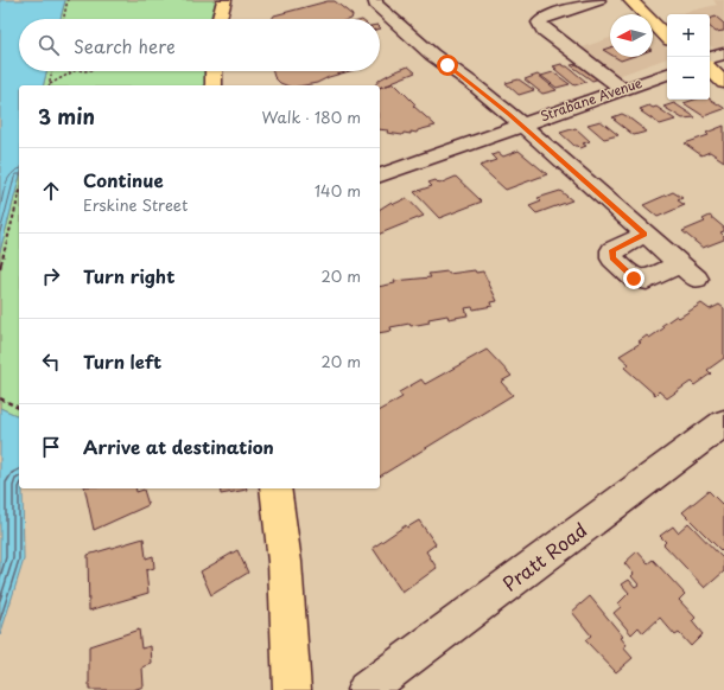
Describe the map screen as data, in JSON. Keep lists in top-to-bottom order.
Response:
{
  "streets": {
    "street": ["Strabane Avenue", "Pratt Road"]
  },
  "north": "left",
  "page": {
    "map_buttons": ["+", "−"],
    "search": "Search here",
    "heading": ["3 min", "Walk · 180 m"],
    "list": [
      ["Continue", "Erskine Street", "140 m"],
      ["Turn right", "20 m"],
      ["Turn left", "20 m"],
      "Arrive at destination"
    ]
  }
}
